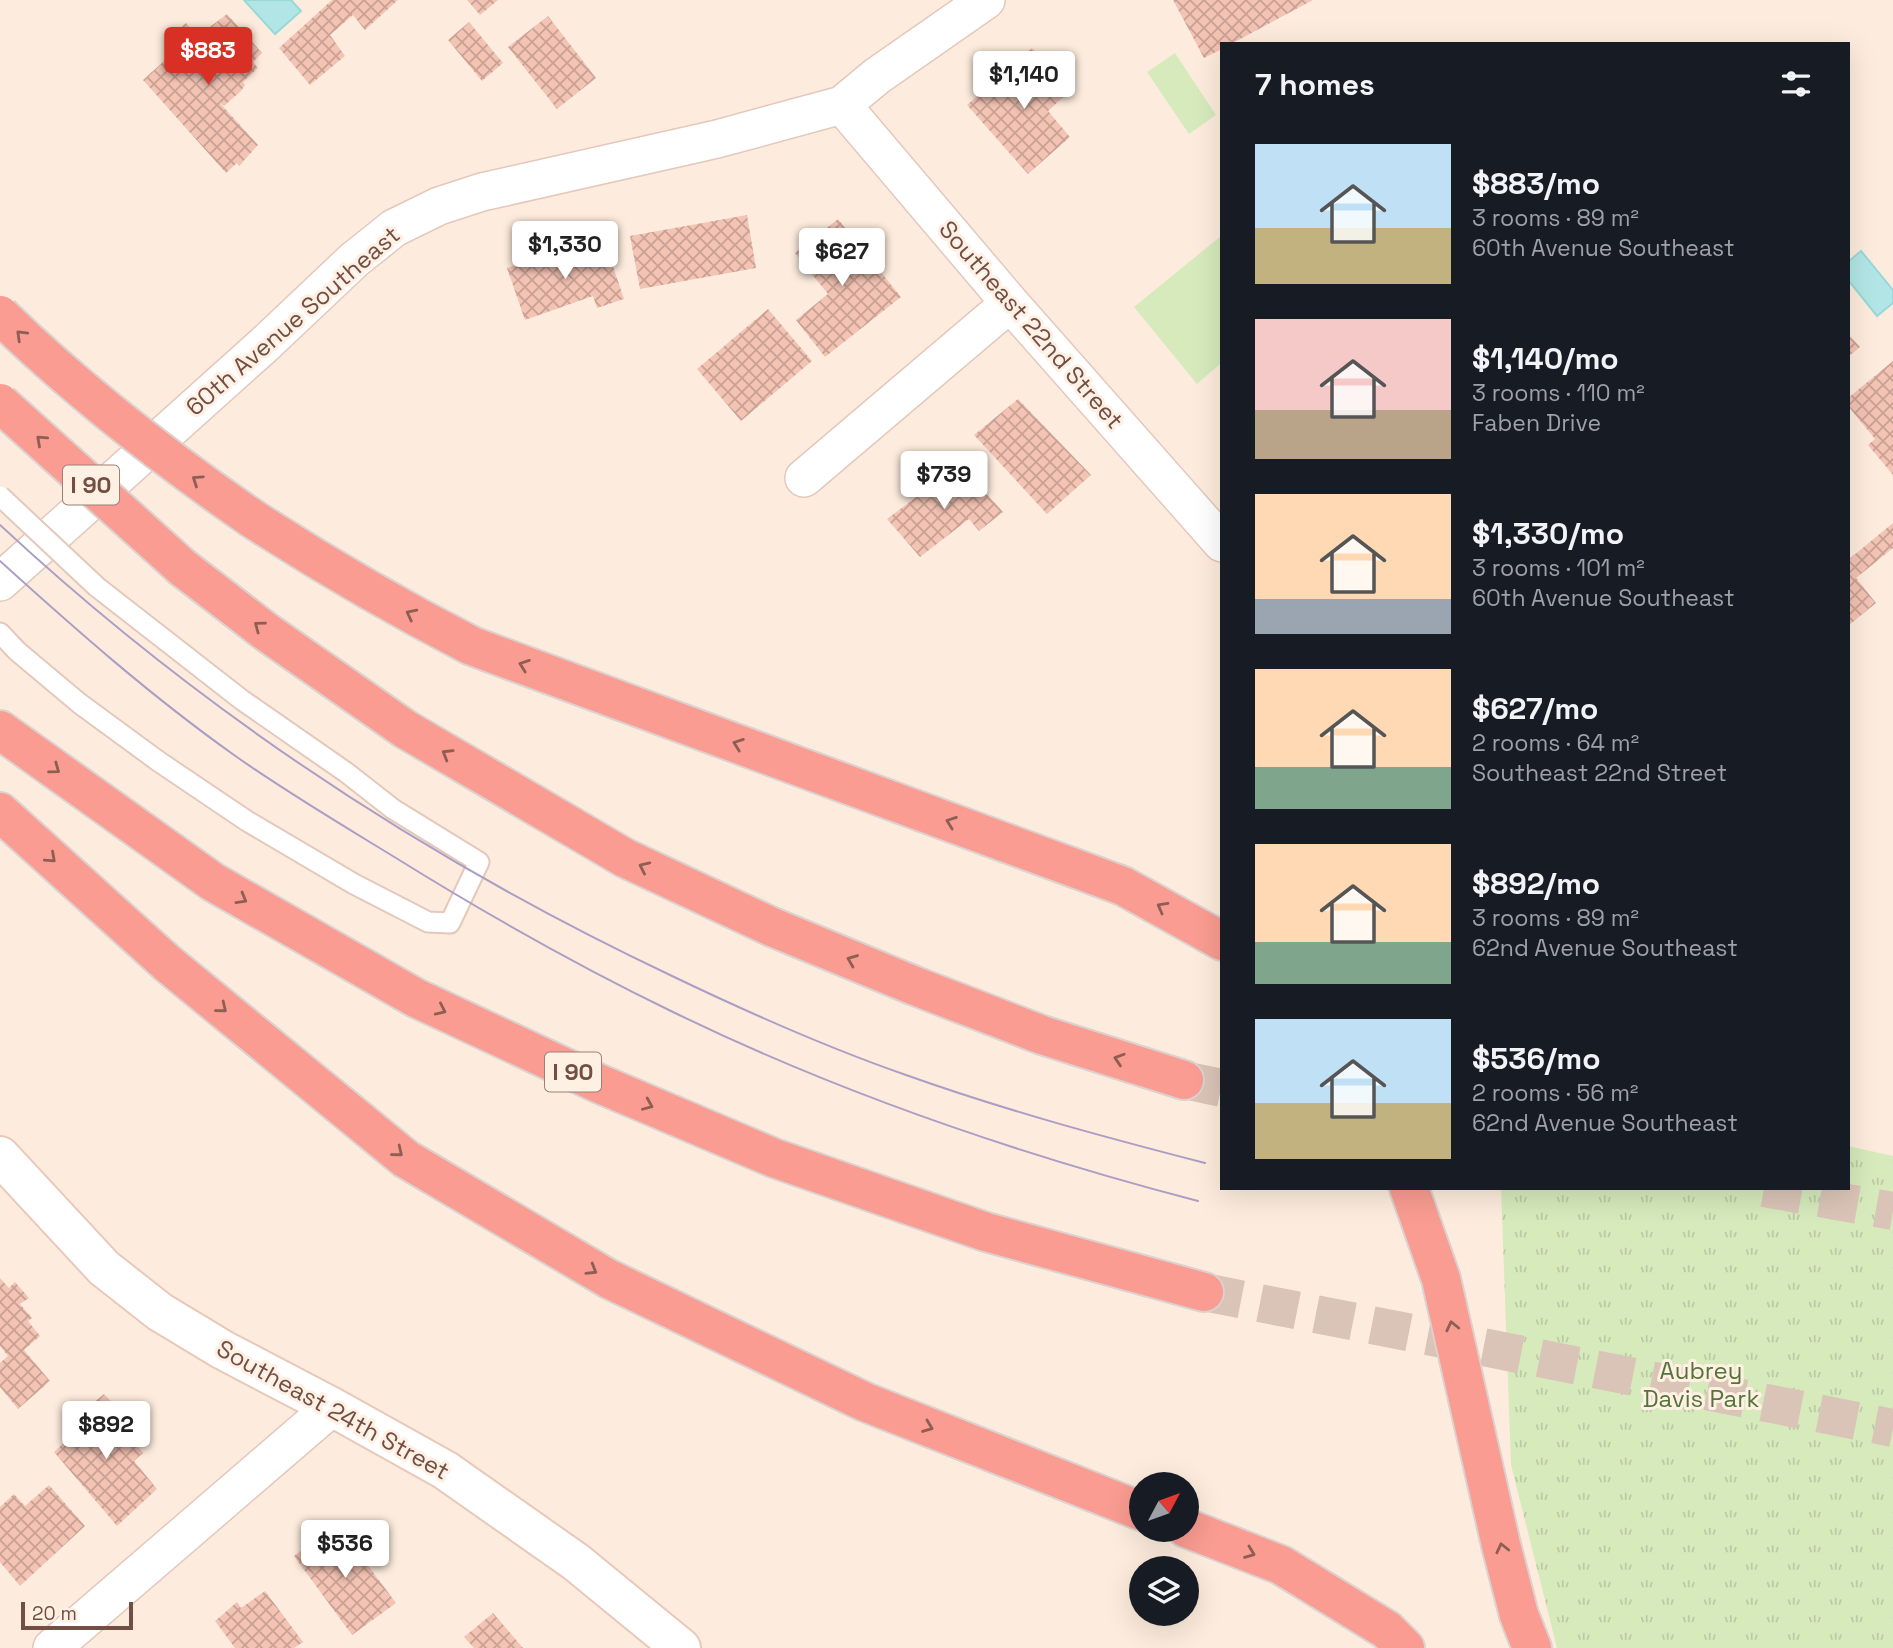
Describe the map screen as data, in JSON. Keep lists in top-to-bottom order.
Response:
{
  "streets": {
    "highway": ["I 90"],
    "street": ["60th Avenue Southeast", "Southeast 22nd Street", "Southeast 24th Street"]
  },
  "crossings": [
    ["60th Avenue Southeast", "Southeast 22nd Street"]
  ],
  "parks": ["Aubrey Davis Park"],
  "scale_bar": "20 m",
  "north": "top right",
  "page": {
    "price": [
      "$883",
      "$1,140",
      "$1,330",
      "$627",
      "$739",
      "$892",
      "$536"
    ],
    "heading": "7 homes",
    "list": [
      {
        "name": "$883/mo",
        "note": "3 rooms · 89 m² · 60th Avenue Southeast"
      },
      {
        "name": "$1,140/mo",
        "note": "3 rooms · 110 m² · Faben Drive"
      },
      {
        "name": "$1,330/mo",
        "note": "3 rooms · 101 m² · 60th Avenue Southeast"
      },
      {
        "name": "$627/mo",
        "note": "2 rooms · 64 m² · Southeast 22nd Street"
      },
      {
        "name": "$892/mo",
        "note": "3 rooms · 89 m² · 62nd Avenue Southeast"
      },
      {
        "name": "$536/mo",
        "note": "2 rooms · 56 m² · 62nd Avenue Southeast"
      }
    ],
    "scale": "20 m"
  }
}
